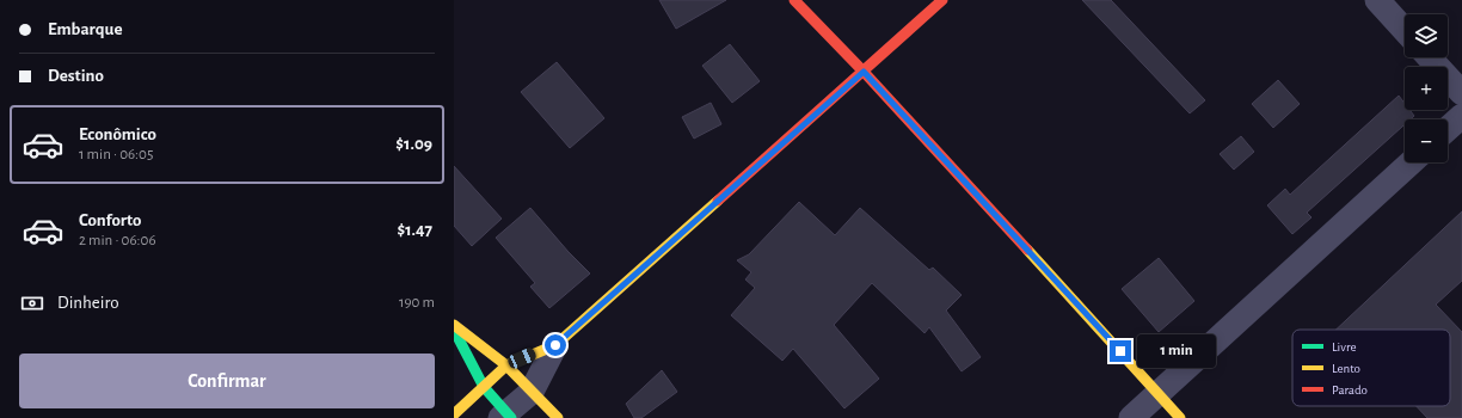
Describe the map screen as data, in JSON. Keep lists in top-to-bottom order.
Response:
{
  "legend": ["Livre", "Lento", "Parado"],
  "page": {
    "banner": ["Embarque", "Destino"],
    "map_buttons": ["+", "−"],
    "list": [
      {
        "name": "Econômico",
        "note": "1 min · 06:05",
        "value": "$1.09"
      },
      {
        "name": "Conforto",
        "note": "2 min · 06:06",
        "value": "$1.47"
      }
    ],
    "pay": ["Dinheiro", "190 m"],
    "bubble": "1 min",
    "buttons": "Confirmar"
  }
}
